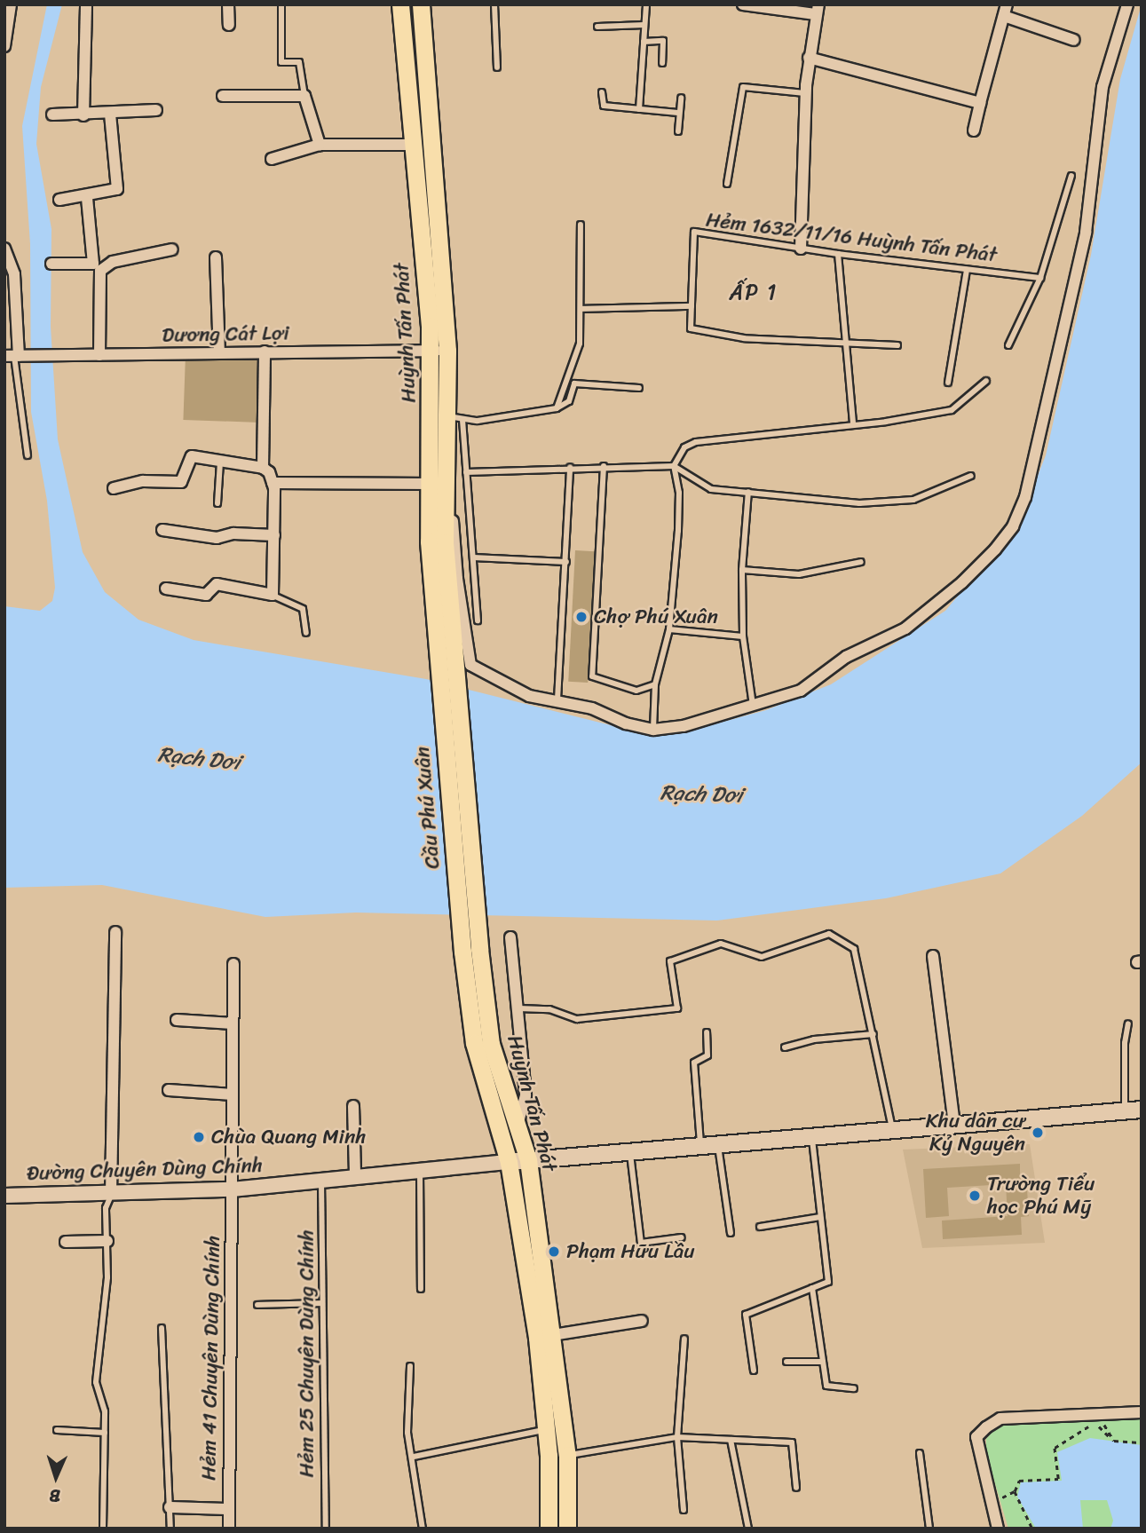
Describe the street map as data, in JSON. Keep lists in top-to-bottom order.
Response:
{
  "streets": {
    "main road": ["Huỳnh Tấn Phát", "Cầu Phú Xuân"],
    "street": ["Dương Cát Lợi", "Đường Chuyên Dùng Chính", "Hẻm 41 Chuyên Dùng Chính"],
    "lane": ["Hẻm 1632/11/16 Huỳnh Tấn Phát", "Hẻm 25 Chuyên Dùng Chính"]
  },
  "crossings": [
    ["Huỳnh Tấn Phát", "Dương Cát Lợi"],
    ["Huỳnh Tấn Phát", "Cầu Phú Xuân"],
    ["Huỳnh Tấn Phát", "Đường Chuyên Dùng Chính"],
    ["Đường Chuyên Dùng Chính", "Hẻm 25 Chuyên Dùng Chính"],
    ["Đường Chuyên Dùng Chính", "Hẻm 41 Chuyên Dùng Chính"]
  ],
  "districts": ["ẤP 1"],
  "water": ["Rạch Dơi"],
  "places": [
    "Chợ Phú Xuân",
    "Khu dân cư Kỷ Nguyên",
    "Chùa Quang Minh",
    "Trường Tiểu học Phú Mỹ",
    "Phạm Hữu Lầu"
  ],
  "north": "bottom"
}
